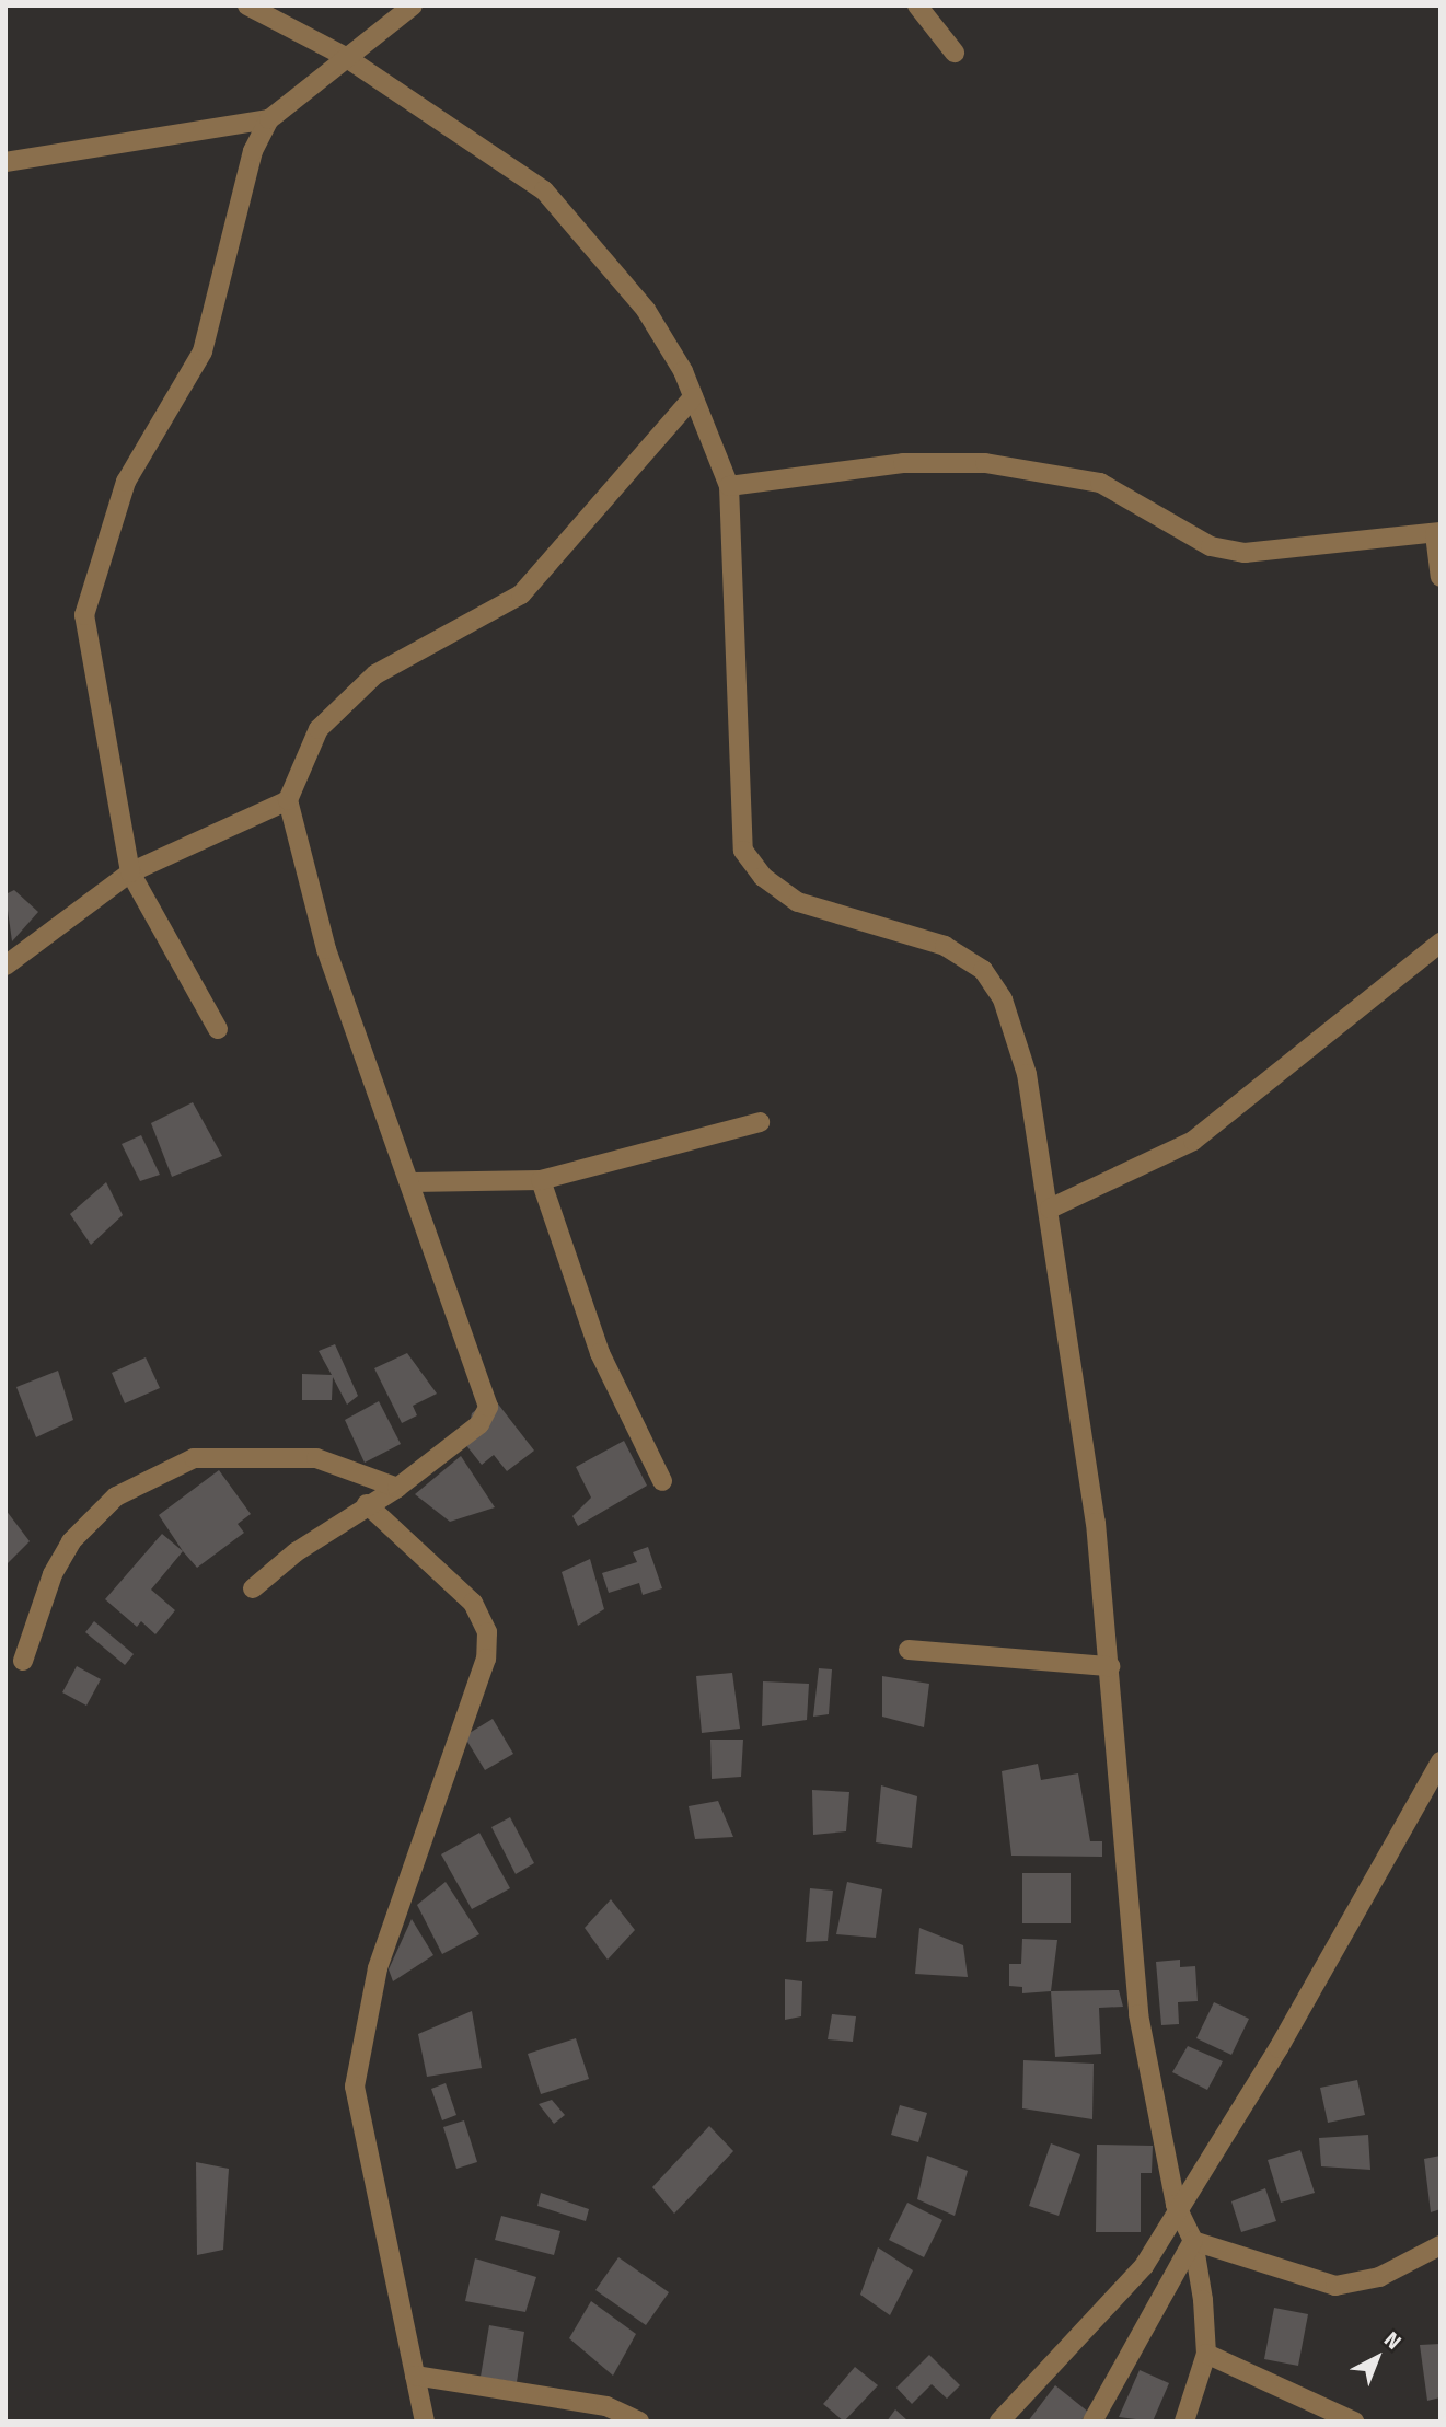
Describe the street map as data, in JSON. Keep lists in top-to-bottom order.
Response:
{
  "north": "top right"
}
